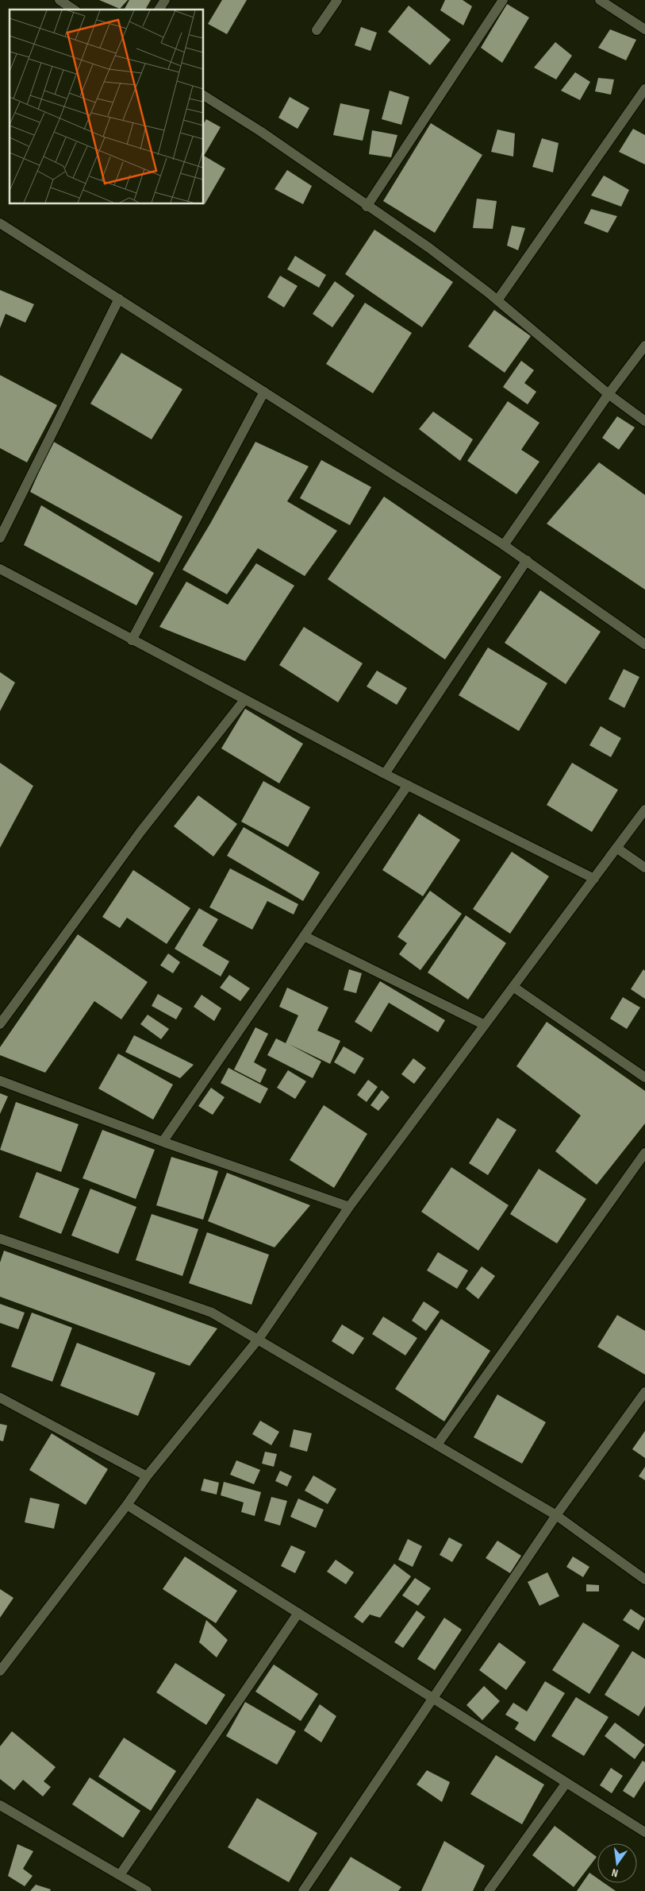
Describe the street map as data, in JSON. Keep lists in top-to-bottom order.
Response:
{
  "north": "bottom"
}
